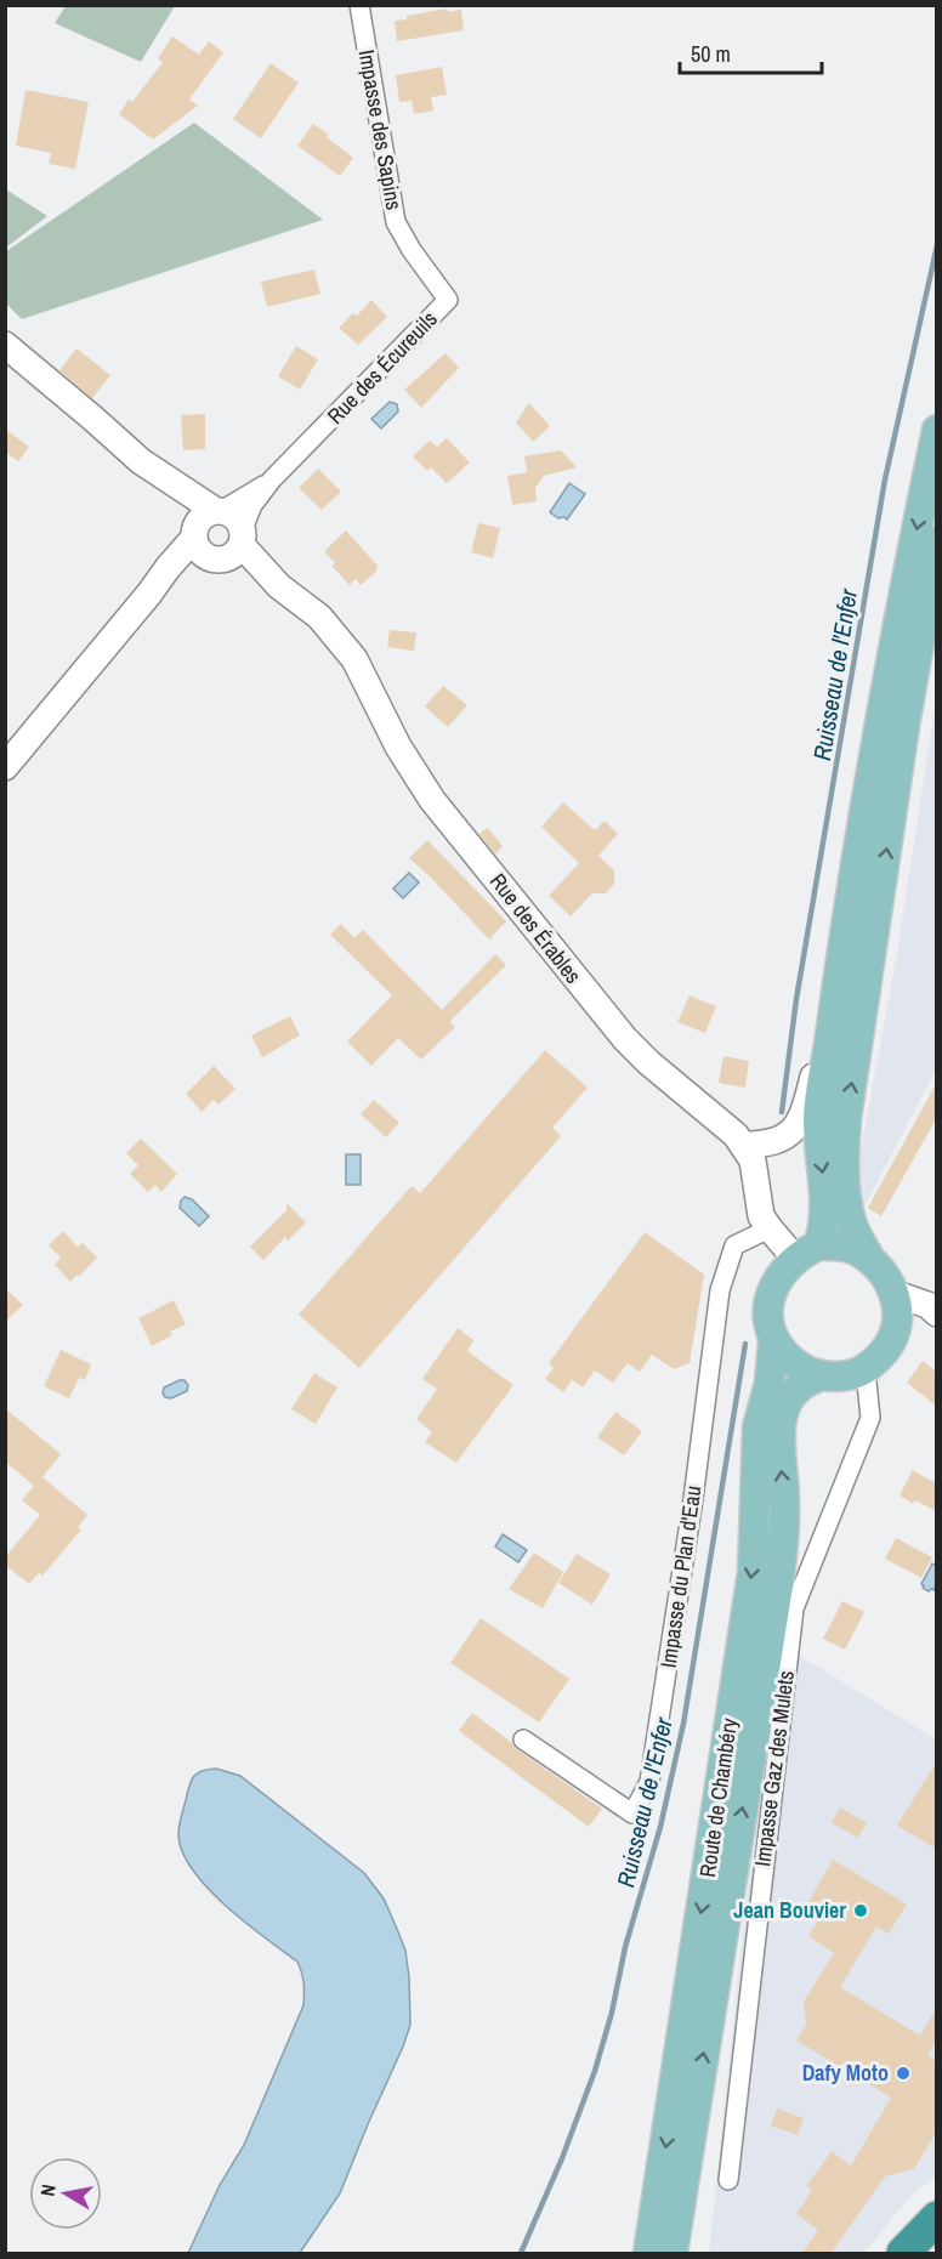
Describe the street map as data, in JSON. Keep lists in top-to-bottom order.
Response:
{
  "streets": {
    "main road": ["Route de Chambéry"],
    "street": [
      "Impasse des Sapins",
      "Rue des Écureuils",
      "Rue des Érables",
      "Impasse du Plan d'Eau",
      "Impasse Gaz des Mulets"
    ]
  },
  "crossings": [
    ["Impasse des Sapins", "Rue des Écureuils"],
    ["Rue des Écureuils", "Rue des Érables"],
    ["Rue des Érables", "Impasse du Plan d'Eau"],
    ["Rue des Érables", "Impasse Gaz des Mulets"],
    ["Rue des Érables", "Route de Chambéry"],
    ["Impasse Gaz des Mulets", "Route de Chambéry"]
  ],
  "water": ["Ruisseau de l'Enfer"],
  "places": ["Jean Bouvier", "Dafy Moto"],
  "scale_bar": "50 m",
  "north": "left"
}
